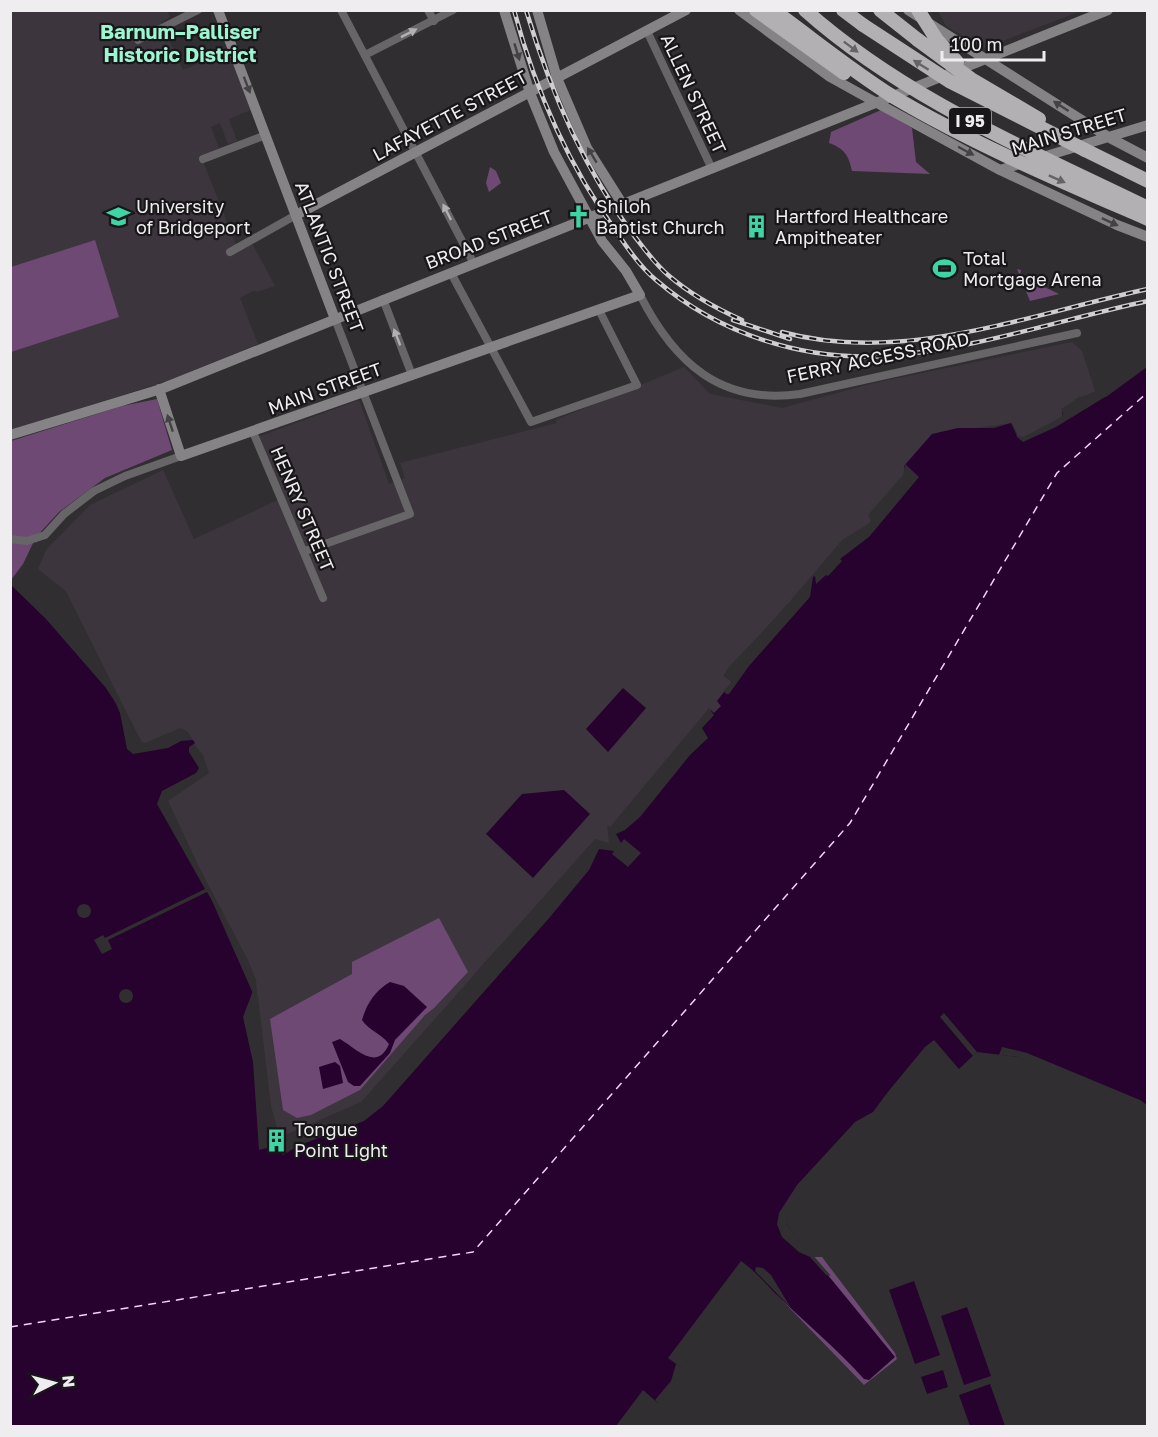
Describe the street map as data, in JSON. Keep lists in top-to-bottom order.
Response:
{
  "streets": {
    "highway": ["I 95"],
    "street": [
      "ALLEN STREET",
      "LAFAYETTE STREET",
      "MAIN STREET",
      "BROAD STREET",
      "ATLANTIC STREET",
      "FERRY ACCESS ROAD",
      "HENRY STREET"
    ]
  },
  "crossings": [
    ["ALLEN STREET", "LAFAYETTE STREET"],
    ["ALLEN STREET", "BROAD STREET"],
    ["LAFAYETTE STREET", "ATLANTIC STREET"],
    ["LAFAYETTE STREET", "FERRY ACCESS ROAD"],
    ["MAIN STREET", "ATLANTIC STREET"],
    ["MAIN STREET", "FERRY ACCESS ROAD"],
    ["MAIN STREET", "HENRY STREET"],
    ["BROAD STREET", "ATLANTIC STREET"],
    ["BROAD STREET", "FERRY ACCESS ROAD"],
    ["ATLANTIC STREET", "HENRY STREET"]
  ],
  "districts": ["Barnum–Palliser Historic District"],
  "places": {
    "school or university": ["University of Bridgeport"],
    "church": ["Shiloh Baptist Church"],
    "building": ["Hartford Healthcare Ampitheater", "Tongue Point Light"],
    "sports": ["Total Mortgage Arena"]
  },
  "scale_bar": "100 m",
  "north": "right"
}
